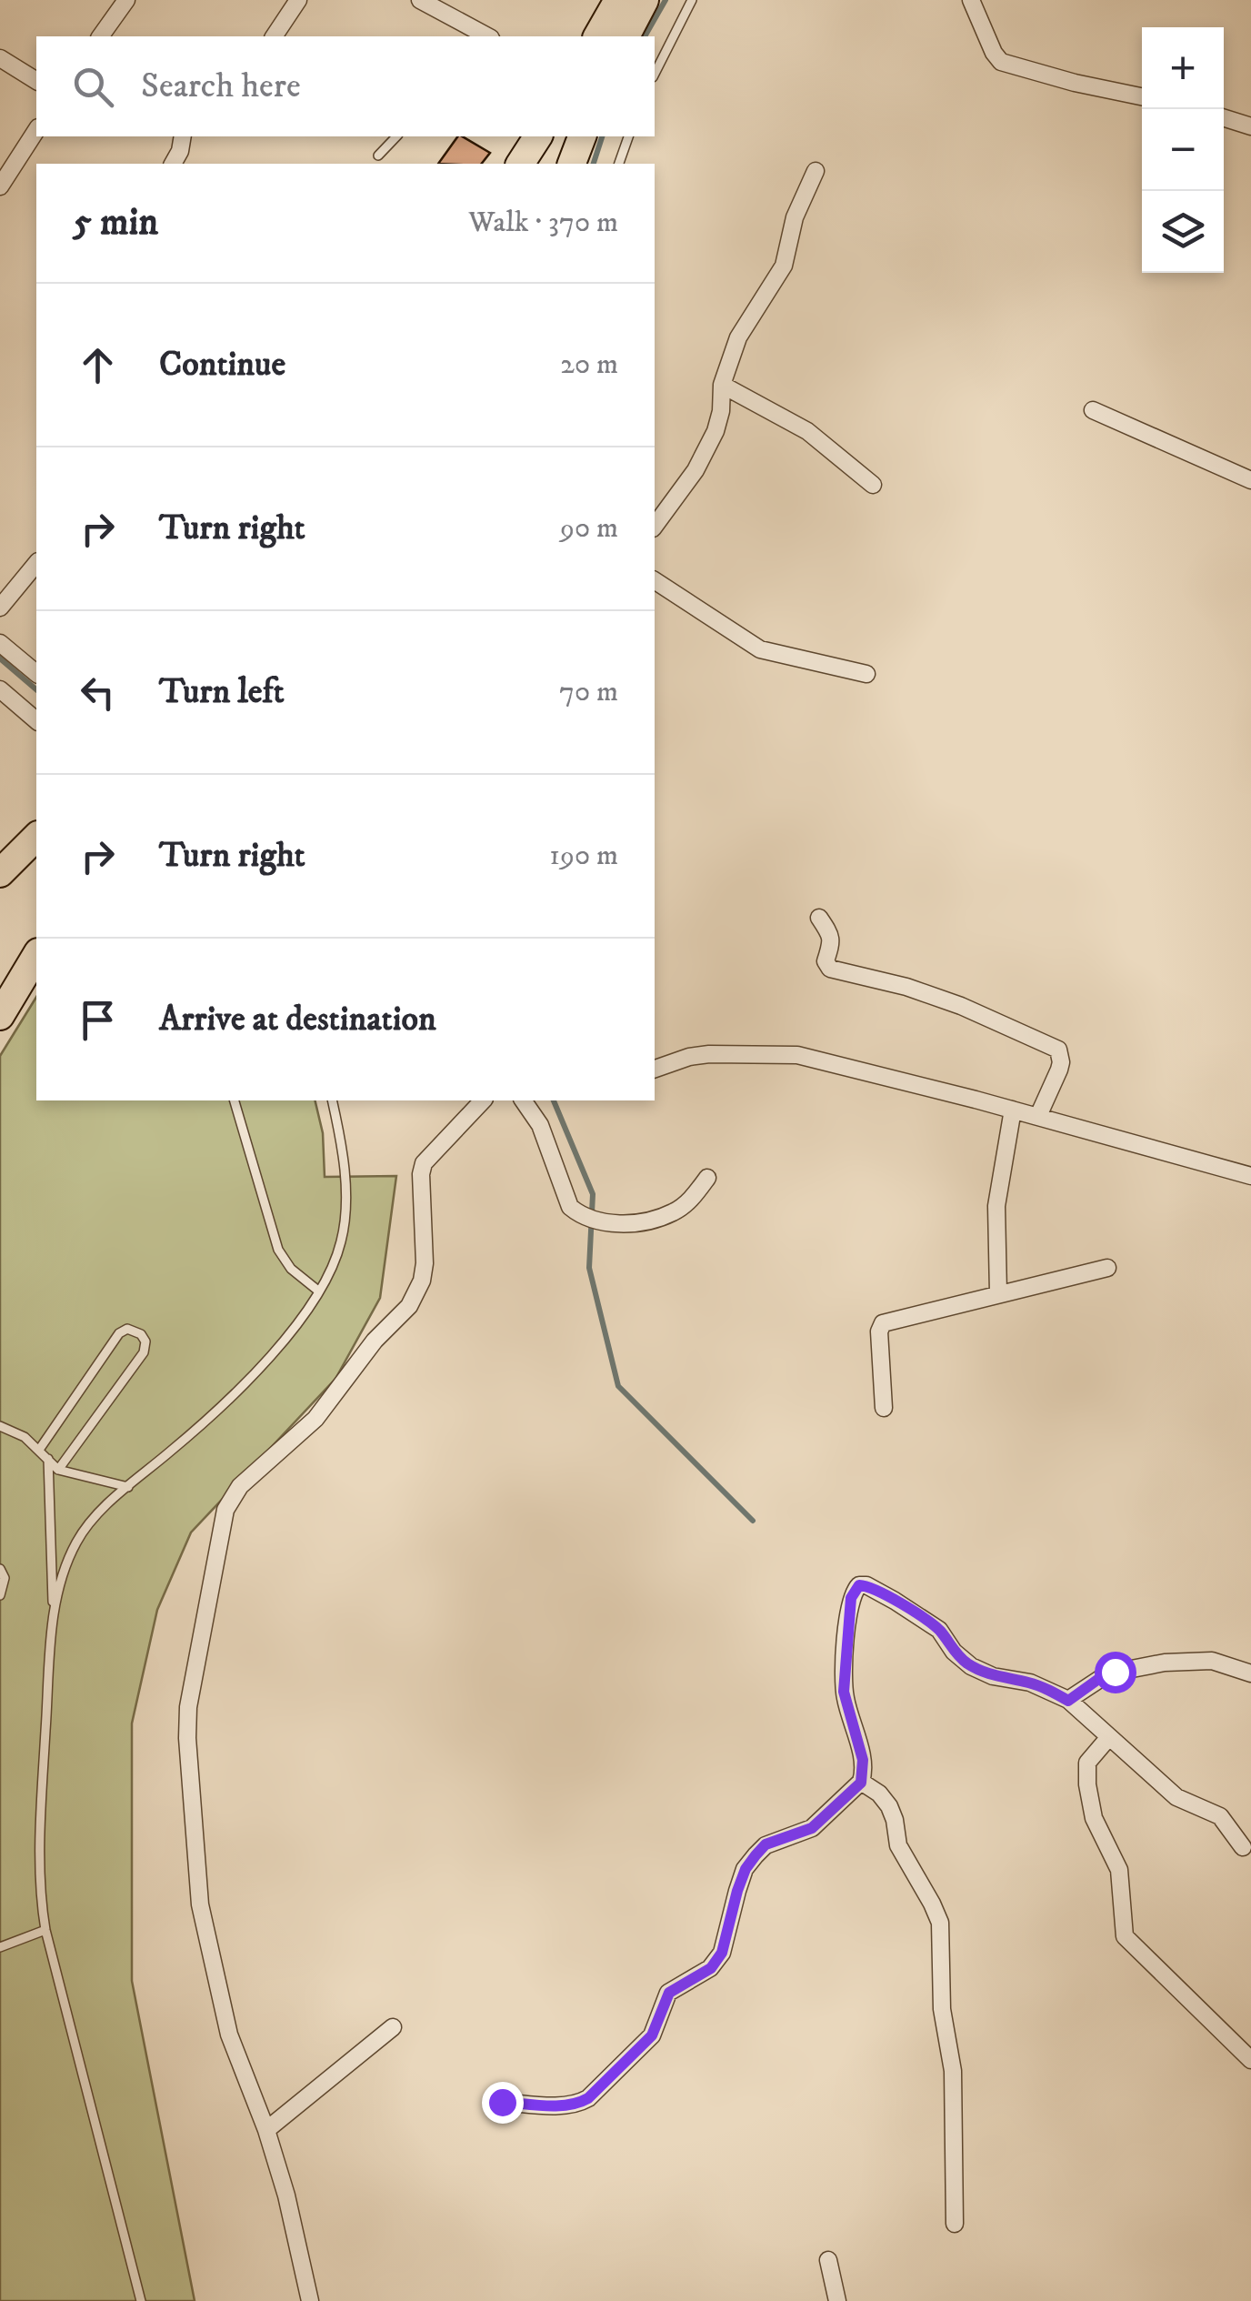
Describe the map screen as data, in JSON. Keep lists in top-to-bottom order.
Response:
{
  "page": {
    "map_buttons": ["+", "−"],
    "search": "Search here",
    "heading": ["5 min", "Walk · 370 m"],
    "list": [
      ["Continue", "20 m"],
      ["Turn right", "90 m"],
      ["Turn left", "70 m"],
      ["Turn right", "190 m"],
      "Arrive at destination"
    ]
  }
}
